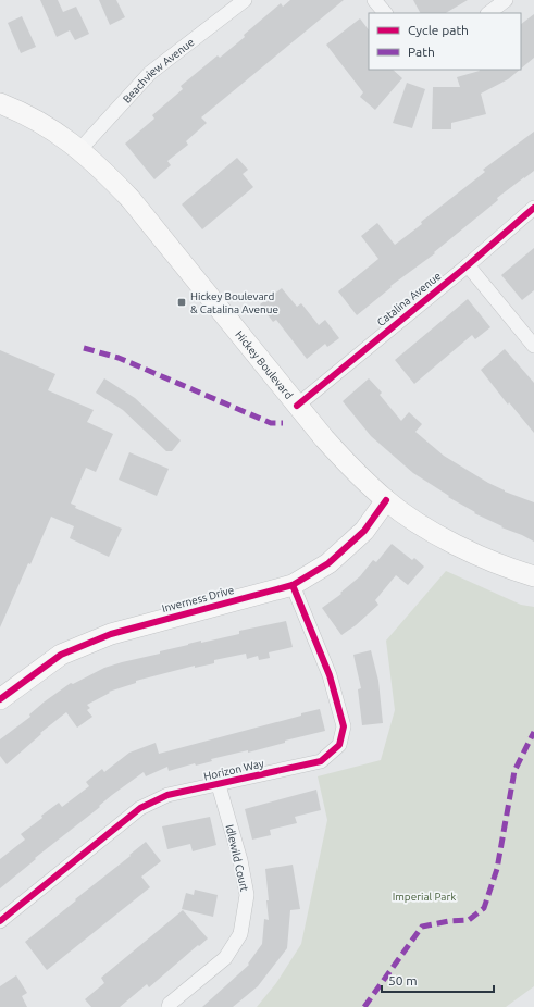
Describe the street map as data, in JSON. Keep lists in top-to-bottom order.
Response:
{
  "streets": {
    "main road": ["Hickey Boulevard", "Inverness Drive"],
    "street": [
      "Beachview Avenue",
      "Catalina Avenue",
      "Horizon Way",
      "Idlewild Court"
    ]
  },
  "crossings": [
    ["Beachview Avenue", "Hickey Boulevard"],
    ["Catalina Avenue", "Hickey Boulevard"],
    ["Hickey Boulevard", "Inverness Drive"],
    ["Inverness Drive", "Horizon Way"],
    ["Horizon Way", "Idlewild Court"]
  ],
  "parks": ["Imperial Park"],
  "places": {
    "transit": ["Hickey Boulevard & Catalina Avenue"]
  },
  "legend": ["Cycle path", "Path"],
  "scale_bar": "50 m"
}
